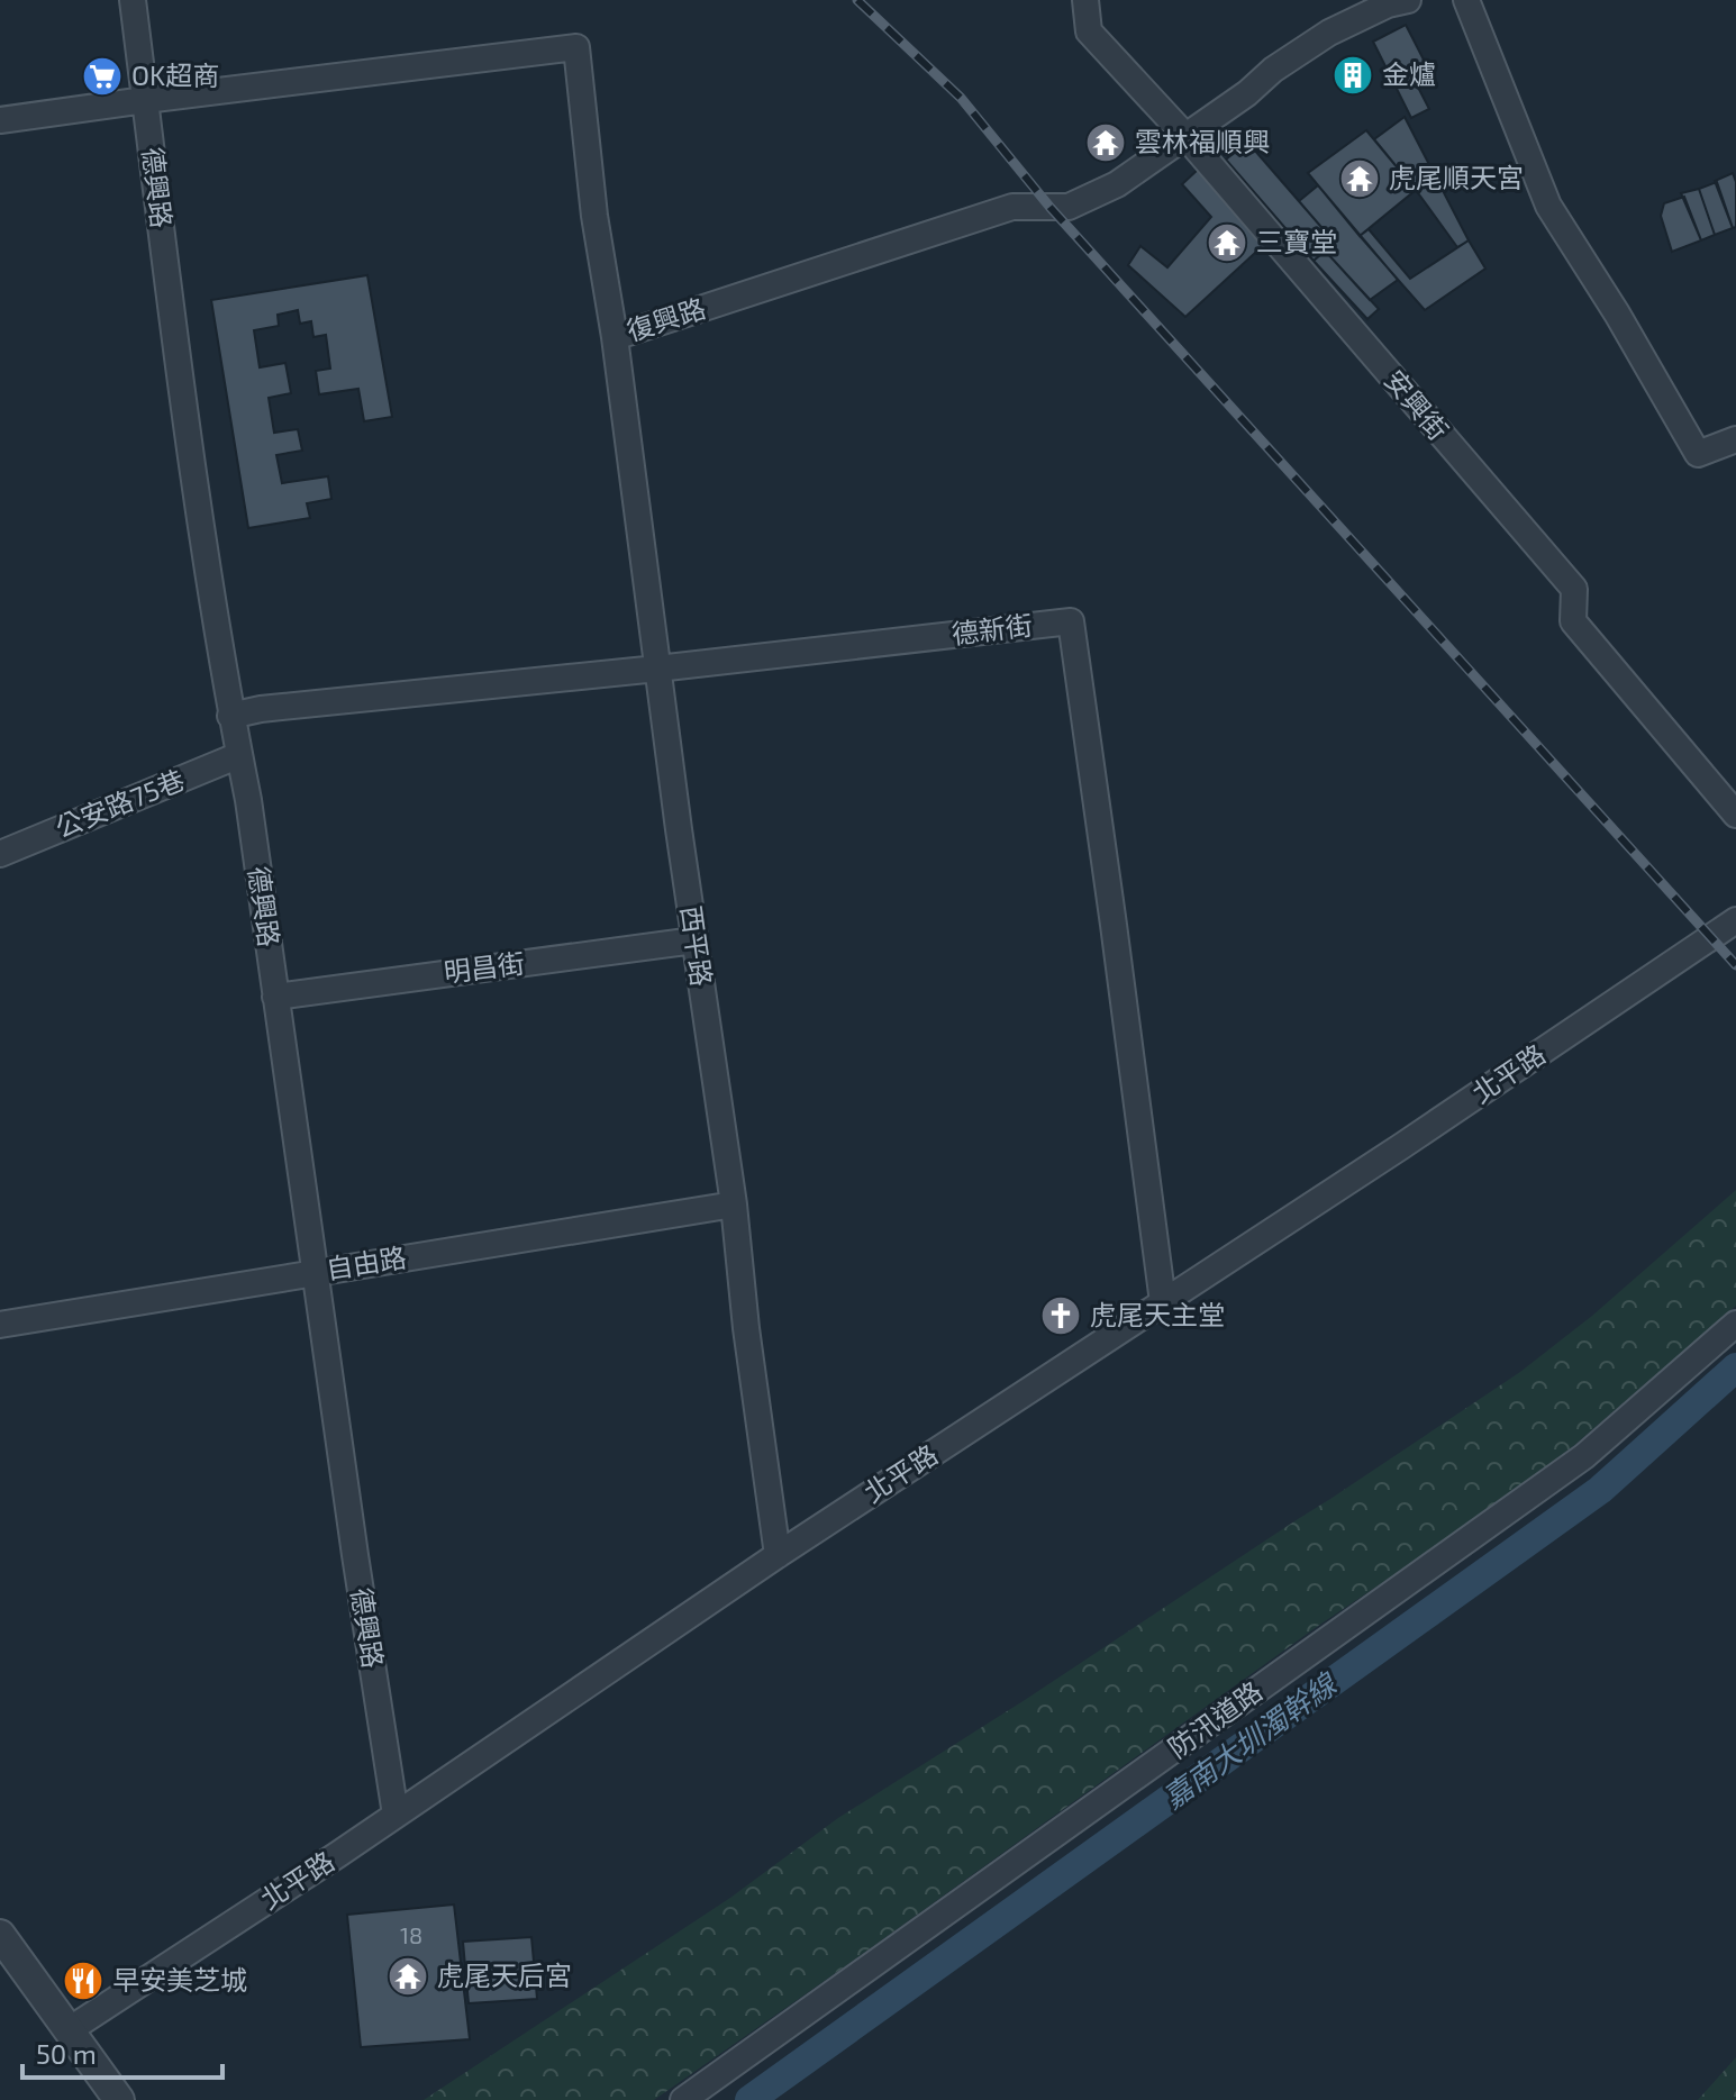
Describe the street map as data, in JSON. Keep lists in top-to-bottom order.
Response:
{
  "streets": {
    "street": [
      "德興路",
      "復興路",
      "安興街",
      "德新街",
      "公安路75巷",
      "西平路",
      "明昌街",
      "北平路",
      "自由路",
      "防汛道路"
    ]
  },
  "crossings": [
    ["德興路", "復興路"],
    ["德興路", "德新街"],
    ["德興路", "公安路75巷"],
    ["德興路", "明昌街"],
    ["德興路", "北平路"],
    ["德興路", "自由路"],
    ["復興路", "安興街"],
    ["復興路", "西平路"],
    ["德新街", "西平路"],
    ["德新街", "北平路"],
    ["西平路", "明昌街"],
    ["西平路", "北平路"],
    ["西平路", "自由路"]
  ],
  "water": ["嘉南大圳濁幹線"],
  "places": {
    "building": ["金爐"],
    "supermarket": ["OK超商"],
    "temple": [
      "雲林福順興",
      "虎尾順天宮",
      "三寶堂",
      "虎尾天后宮"
    ],
    "church": ["虎尾天主堂"],
    "restaurant": ["早安美芝城"]
  },
  "house_numbers": ["18"],
  "scale_bar": "50 m"
}
